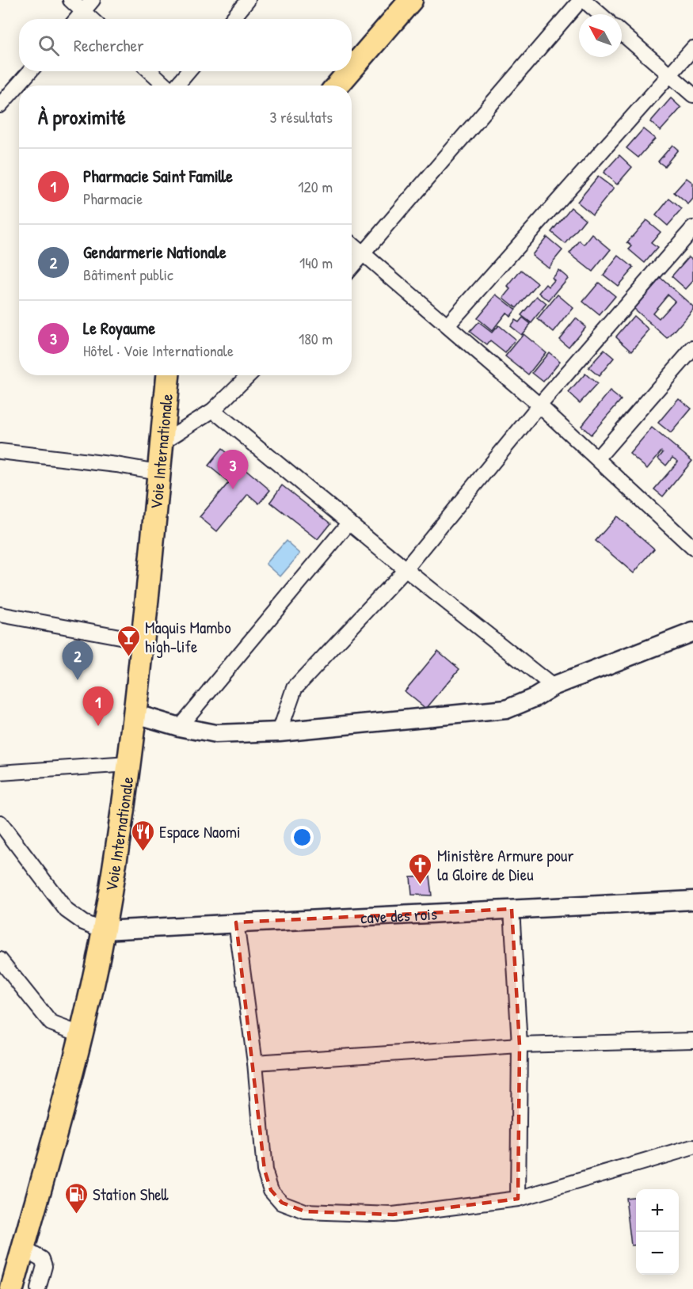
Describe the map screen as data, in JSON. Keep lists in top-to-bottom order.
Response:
{
  "streets": {
    "main road": ["Voie Internationale"],
    "street": ["cave des rois"]
  },
  "crossings": [
    ["Voie Internationale", "cave des rois"]
  ],
  "places": {
    "bar": ["Maquis Mambo high-life"],
    "restaurant": ["Espace Naomi"],
    "church": ["Ministère Armure pour la Gloire de Dieu"],
    "fuel station": ["Station Shell"]
  },
  "north": "top left",
  "page": {
    "search": "Rechercher",
    "heading": ["À proximité", "3 résultats"],
    "list": [
      {
        "mark": "1",
        "name": "Pharmacie Saint Famille",
        "note": "Pharmacie",
        "value": "120 m"
      },
      {
        "mark": "2",
        "name": "Gendarmerie Nationale",
        "note": "Bâtiment public",
        "value": "140 m"
      },
      {
        "mark": "3",
        "name": "Le Royaume",
        "note": "Hôtel · Voie Internationale",
        "value": "180 m"
      }
    ],
    "pins": ["3", "2", "1"],
    "map_buttons": ["+", "−"]
  }
}
